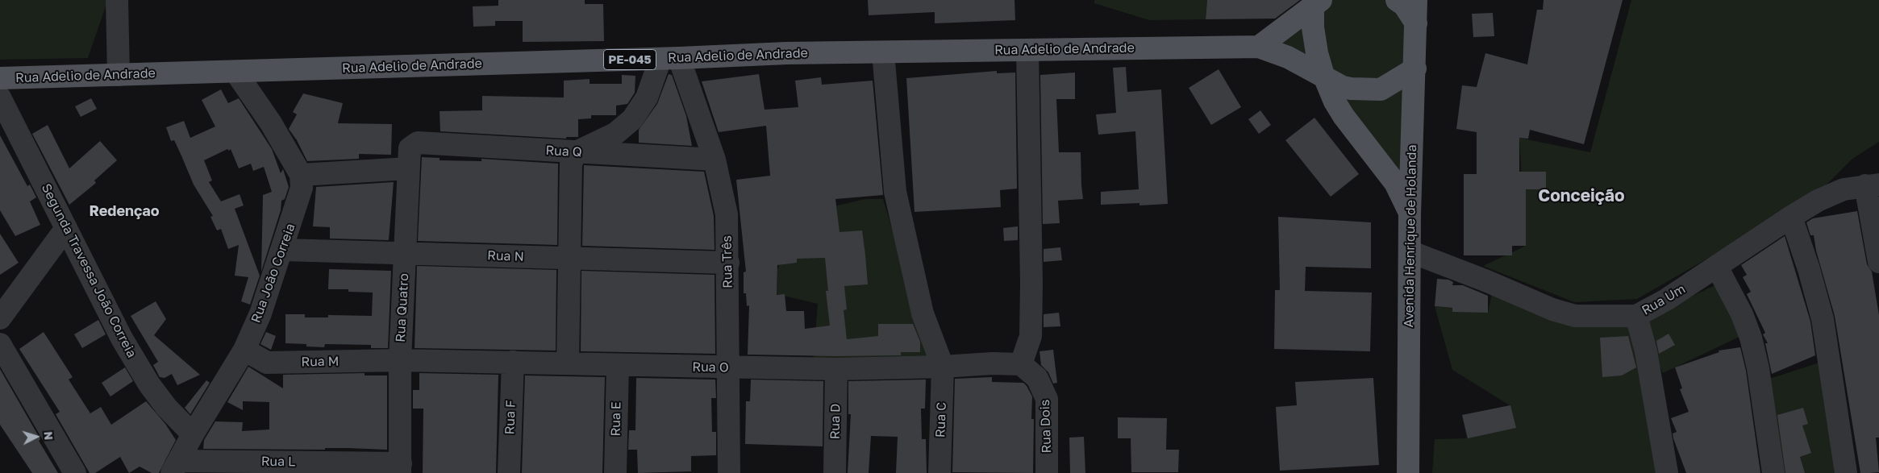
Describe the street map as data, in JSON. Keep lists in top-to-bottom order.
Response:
{
  "streets": {
    "main road": ["Rua Adelio de Andrade", "PE-045", "Avenida Henrique de Holanda"],
    "street": [
      "Rua Q",
      "Rua N",
      "Rua Três",
      "Segunda Travessa João Correia",
      "Rua João Correia",
      "Rua Um",
      "Rua Quatro",
      "Rua M",
      "Rua O",
      "Rua F",
      "Rua E",
      "Rua C",
      "Rua D",
      "Rua Dois",
      "Rua L"
    ]
  },
  "crossings": [
    ["Rua Adelio de Andrade", "Rua Três"],
    ["Rua Q", "Rua Três"],
    ["Rua Q", "Rua Quatro"],
    ["Avenida Henrique de Holanda", "Rua Um"],
    ["Rua N", "Rua Três"],
    ["Rua N", "Rua João Correia"],
    ["Rua N", "Rua Quatro"],
    ["Rua Três", "Rua O"],
    ["Segunda Travessa João Correia", "Rua João Correia"],
    ["Rua João Correia", "Rua M"],
    ["Rua João Correia", "Rua L"],
    ["Rua Quatro", "Rua M"],
    ["Rua Quatro", "Rua O"],
    ["Rua Quatro", "Rua L"],
    ["Rua M", "Rua O"],
    ["Rua O", "Rua F"],
    ["Rua O", "Rua E"],
    ["Rua O", "Rua C"],
    ["Rua O", "Rua D"],
    ["Rua O", "Rua Dois"]
  ],
  "districts": ["Conceição", "Redençao"],
  "north": "right"
}
